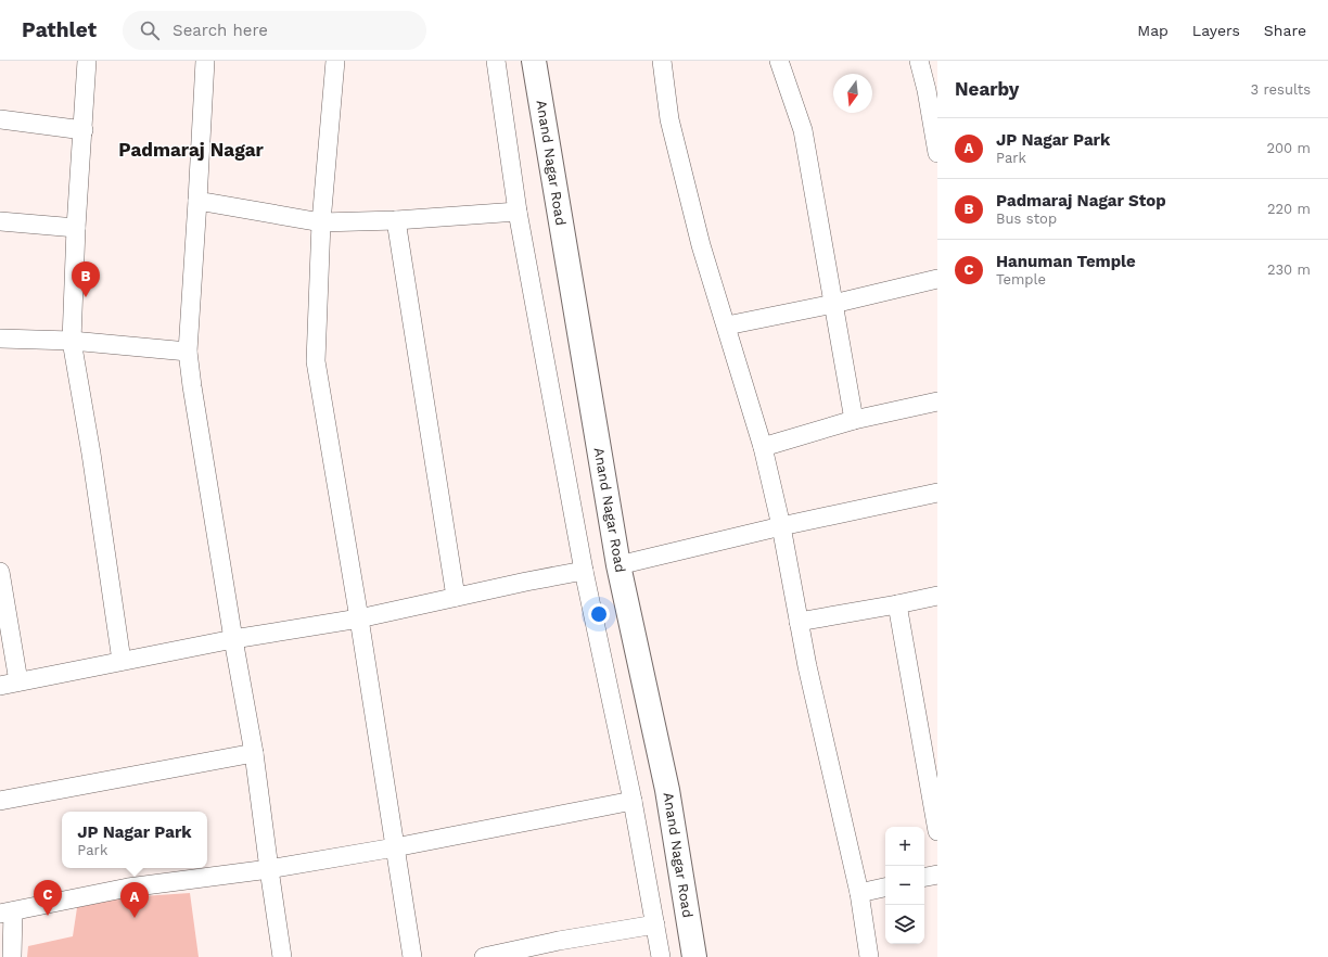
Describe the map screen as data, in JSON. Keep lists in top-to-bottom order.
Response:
{
  "streets": {
    "street": ["Anand Nagar Road"]
  },
  "districts": ["Padmaraj Nagar"],
  "north": "bottom",
  "page": {
    "header": "Pathlet",
    "search": "Search here",
    "nav": ["Map", "Layers", "Share"],
    "heading": ["Nearby", "3 results"],
    "list": [
      {
        "mark": "A",
        "name": "JP Nagar Park",
        "note": "Park",
        "value": "200 m"
      },
      {
        "mark": "B",
        "name": "Padmaraj Nagar Stop",
        "note": "Bus stop",
        "value": "220 m"
      },
      {
        "mark": "C",
        "name": "Hanuman Temple",
        "note": "Temple",
        "value": "230 m"
      }
    ],
    "pins": ["B", "C", "A"],
    "popup": ["JP Nagar Park", "Park"],
    "map_buttons": ["+", "−"]
  }
}
